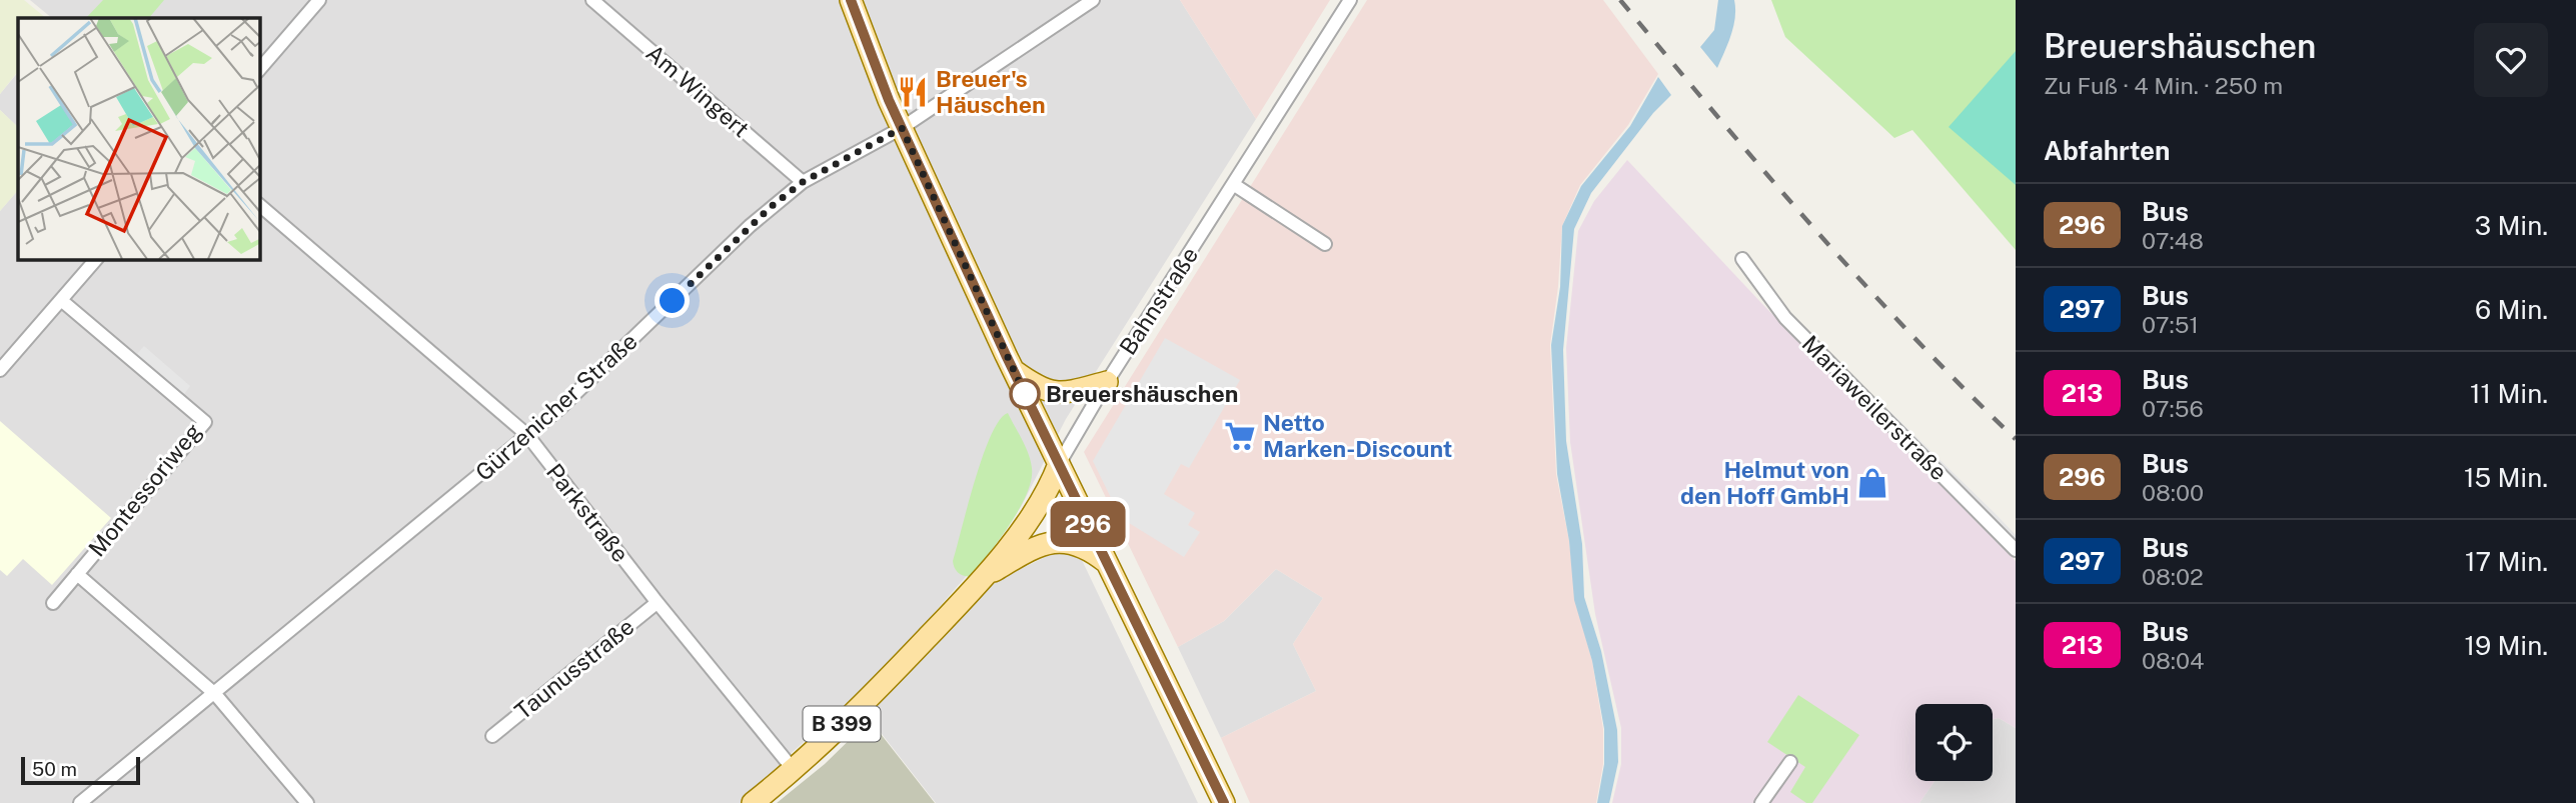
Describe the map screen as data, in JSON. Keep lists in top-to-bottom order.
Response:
{
  "streets": {
    "main road": ["Bahnstraße", "B 399"],
    "street": [
      "Am Wingert",
      "Gürzenicher Straße",
      "Mariaweilerstraße",
      "Montessoriweg",
      "Parkstraße",
      "Taunusstraße"
    ]
  },
  "crossings": [
    ["Am Wingert", "Gürzenicher Straße"],
    ["Bahnstraße", "Parkstraße"],
    ["Gürzenicher Straße", "Parkstraße"],
    ["Parkstraße", "Taunusstraße"]
  ],
  "places": {
    "restaurant": ["Breuer's Häuschen"],
    "other": ["Breuershäuschen"],
    "supermarket": ["Netto Marken-Discount"],
    "shop": ["Helmut von den Hoff GmbH"]
  },
  "lines": ["bus line 296"],
  "scale_bar": "50 m",
  "page": {
    "on_map": "296",
    "heading": [
      ["Breuershäuschen", "Zu Fuß · 4 Min. · 250 m"],
      "Abfahrten"
    ],
    "list": [
      {
        "mark": "296",
        "name": "Bus",
        "note": "07:48",
        "value": "3 Min."
      },
      {
        "mark": "297",
        "name": "Bus",
        "note": "07:51",
        "value": "6 Min."
      },
      {
        "mark": "213",
        "name": "Bus",
        "note": "07:56",
        "value": "11 Min."
      },
      {
        "mark": "296",
        "name": "Bus",
        "note": "08:00",
        "value": "15 Min."
      },
      {
        "mark": "297",
        "name": "Bus",
        "note": "08:02",
        "value": "17 Min."
      },
      {
        "mark": "213",
        "name": "Bus",
        "note": "08:04",
        "value": "19 Min."
      }
    ],
    "scale": "50 m"
  }
}
